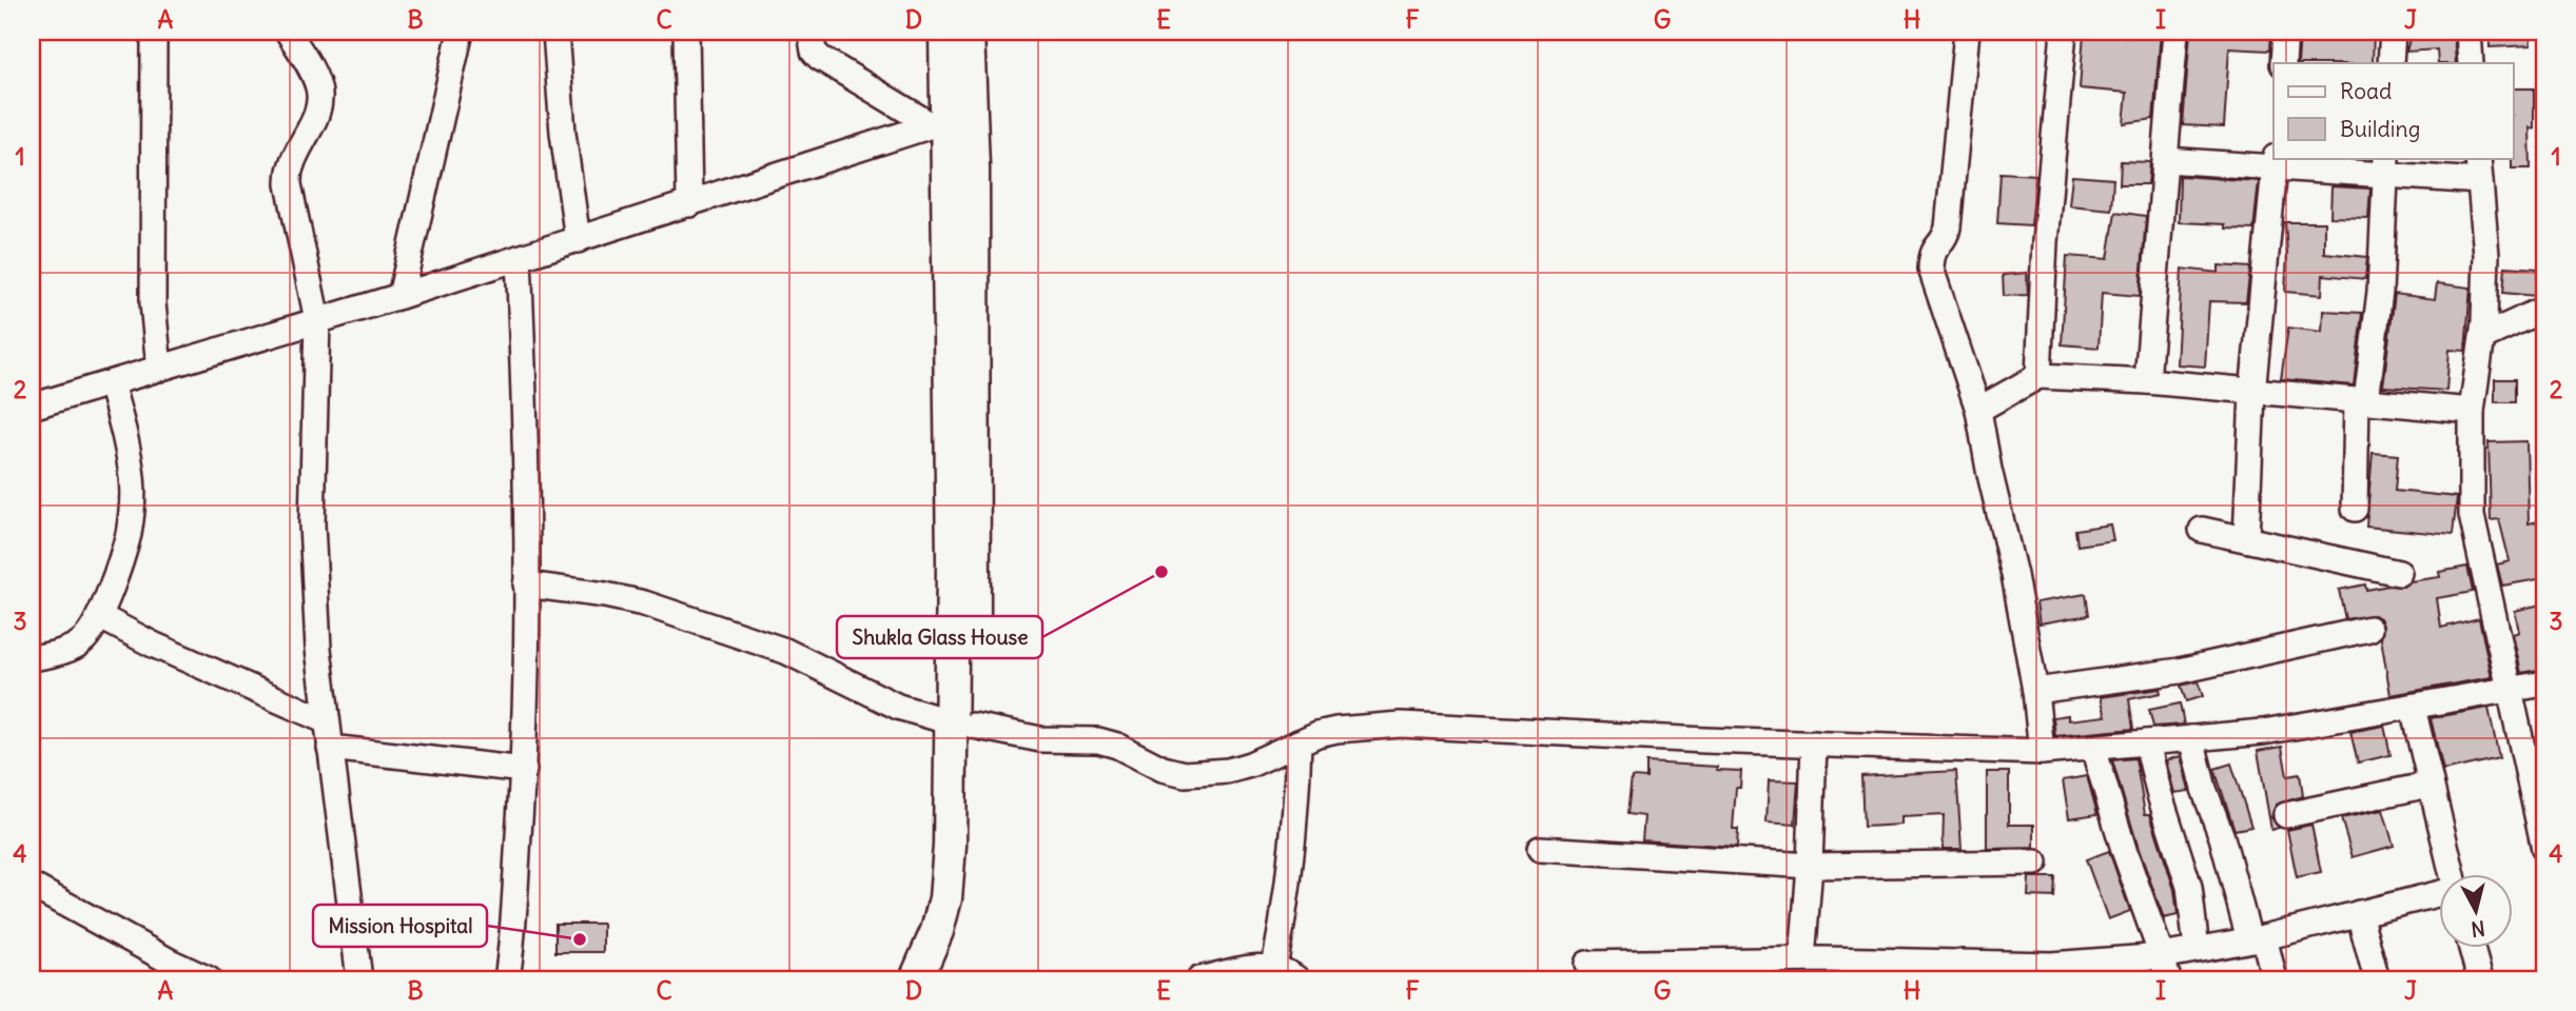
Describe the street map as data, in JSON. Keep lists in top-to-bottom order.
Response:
{
  "places": ["Shukla Glass House", "Mission Hospital"],
  "legend": ["Road", "Building"],
  "north": "bottom",
  "grid": {
    "columns": [
      "A",
      "B",
      "C",
      "D",
      "E",
      "F",
      "G",
      "H",
      "I",
      "J"
    ],
    "rows": [
      "1",
      "2",
      "3",
      "4"
    ]
  }
}
